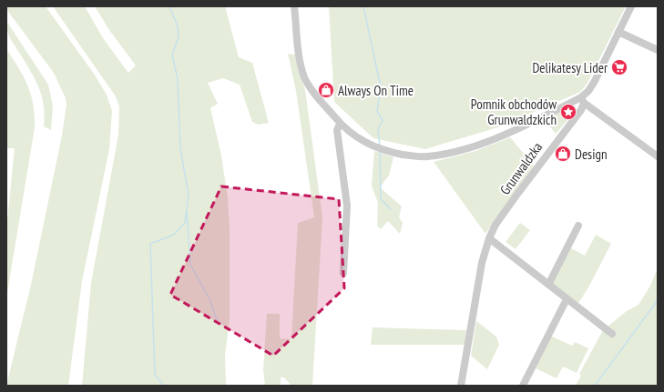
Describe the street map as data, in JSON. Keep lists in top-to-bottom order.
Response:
{
  "streets": {
    "street": ["Grunwaldzka"]
  },
  "places": {
    "supermarket": ["Delikatesy Lider"],
    "shop": ["Always On Time", "Design"],
    "place": ["Pomnik obchodów Grunwaldzkich"]
  }
}
